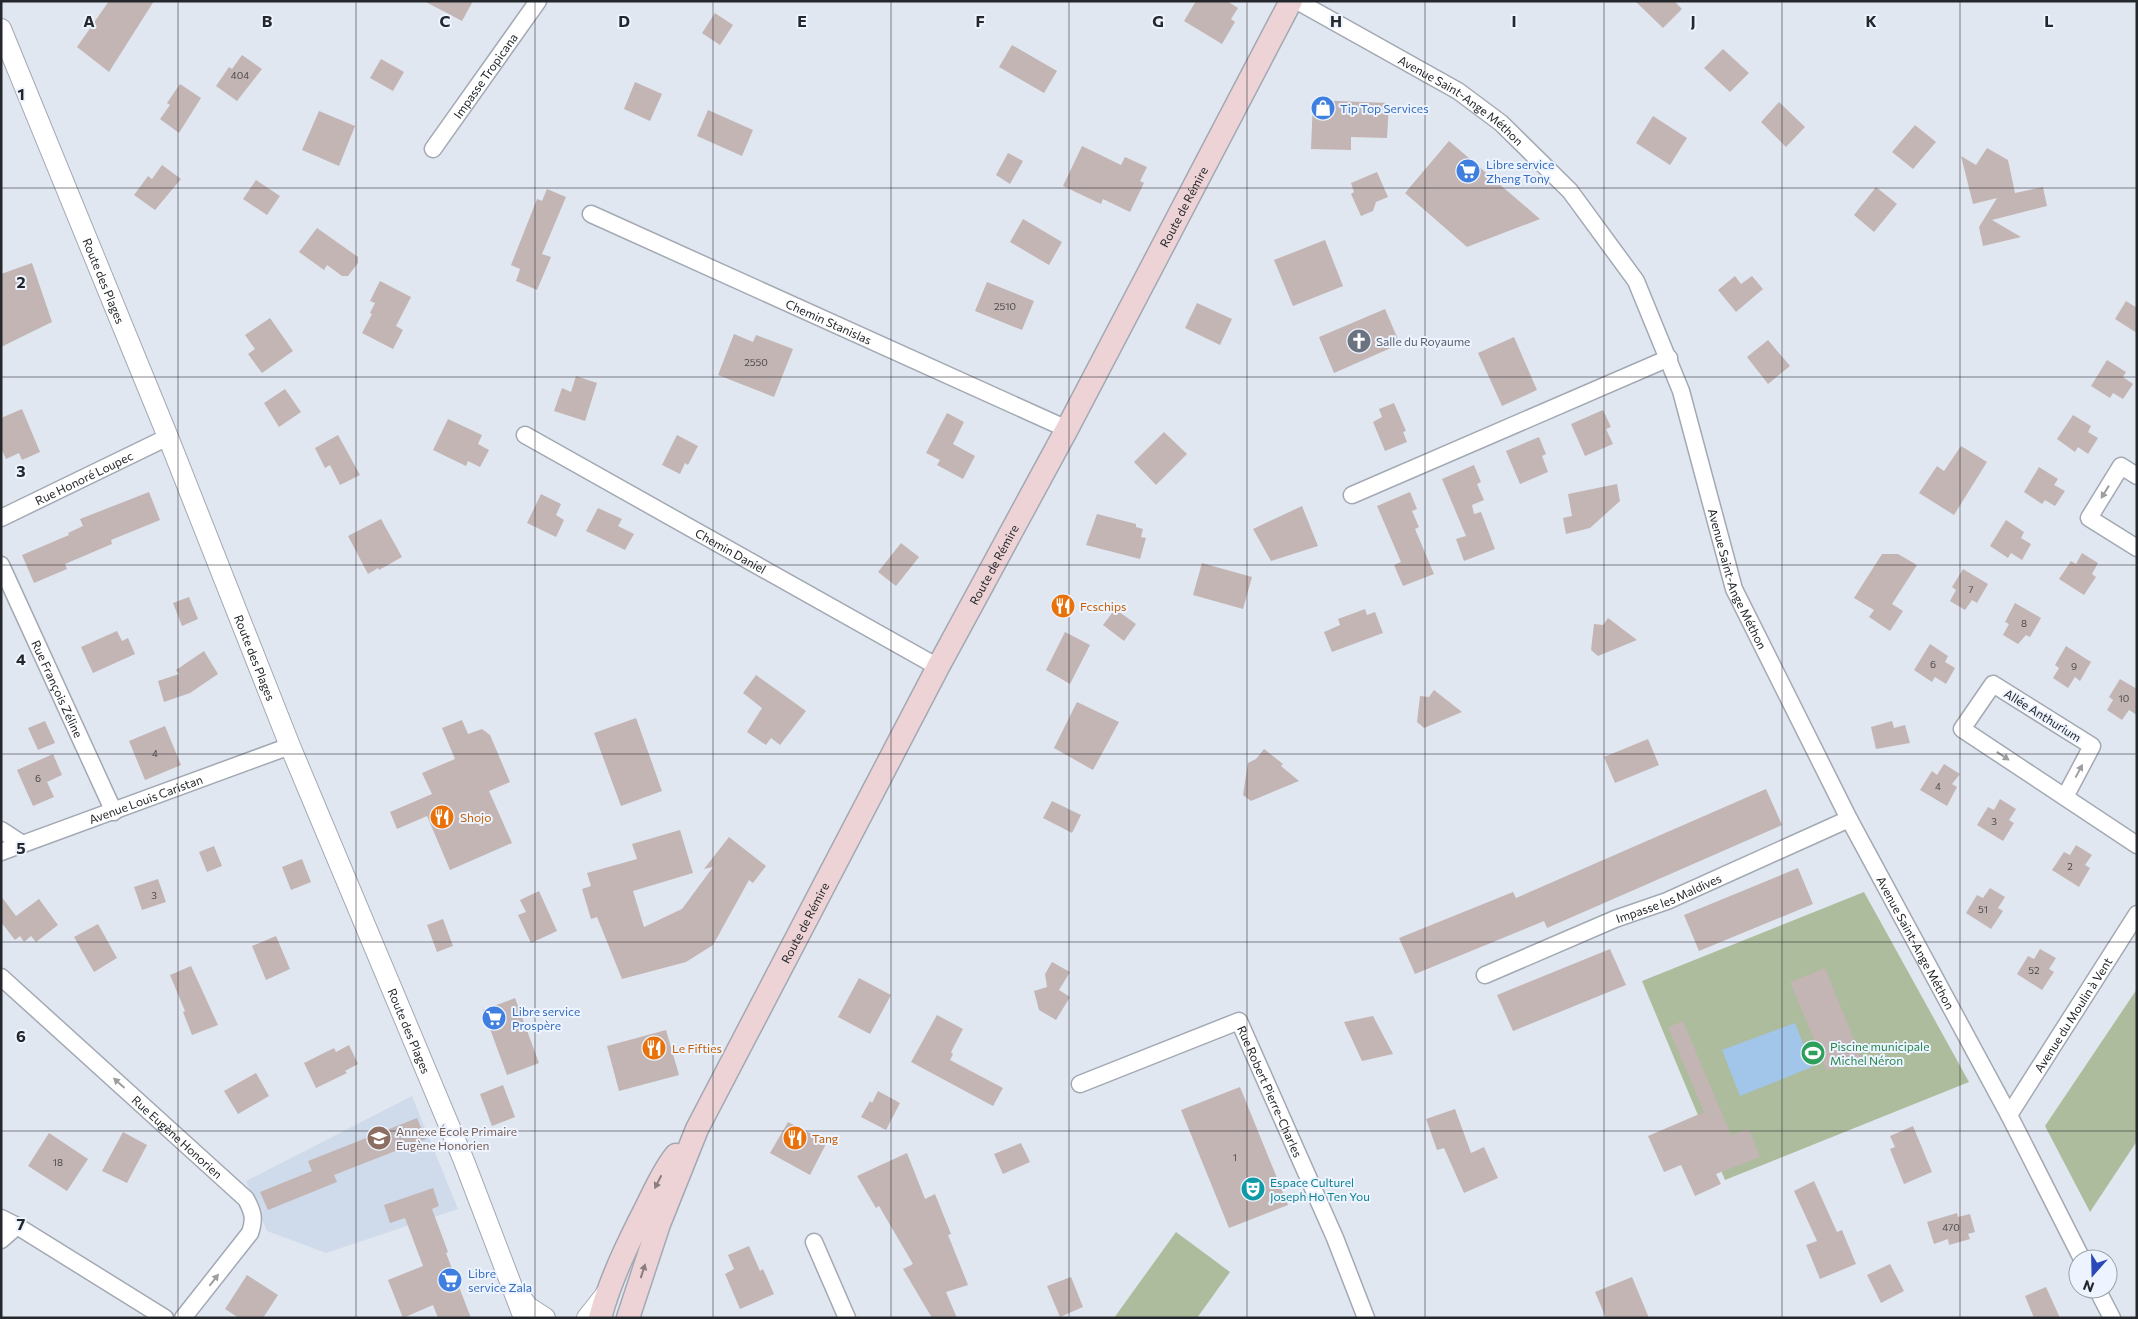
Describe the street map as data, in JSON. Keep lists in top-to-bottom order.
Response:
{
  "streets": {
    "main road": ["Route de Rémire"],
    "street": [
      "Impasse Tropicana",
      "Avenue Saint-Ange Méthon",
      "Route des Plages",
      "Chemin Stanislas",
      "Rue Honoré Loupec",
      "Chemin Daniel",
      "Rue François Zéline",
      "Allée Anthurium",
      "Avenue Louis Caristan",
      "Impasse les Maldives",
      "Avenue du Moulin à Vent",
      "Rue Robert Pierre-Charles",
      "Rue Eugène Honorien"
    ]
  },
  "crossings": [
    ["Avenue Saint-Ange Méthon", "Impasse les Maldives"],
    ["Avenue Saint-Ange Méthon", "Avenue du Moulin à Vent"],
    ["Route de Rémire", "Chemin Stanislas"],
    ["Route de Rémire", "Chemin Daniel"],
    ["Route des Plages", "Rue Honoré Loupec"],
    ["Route des Plages", "Avenue Louis Caristan"],
    ["Rue François Zéline", "Avenue Louis Caristan"]
  ],
  "one_way": ["Rue Eugène Honorien"],
  "places": {
    "shop": ["Tip Top Services"],
    "supermarket": ["Libre service Zheng Tony", "Libre service Prospère", "Libre service Zala"],
    "church": ["Salle du Royaume"],
    "restaurant": [
      "Fcschips",
      "Shojo",
      "Le Fifties",
      "Tang"
    ],
    "sports": ["Piscine municipale Michel Néron"],
    "school or university": ["Annexe École Primaire Eugène Honorien"],
    "theatre": ["Espace Culturel Joseph Ho Ten You"]
  },
  "house_numbers": [
    "404",
    "2510",
    "2550",
    "7",
    "8",
    "6",
    "9",
    "10",
    "4",
    "6",
    "4",
    "3",
    "2",
    "3",
    "51",
    "52",
    "1",
    "18",
    "470"
  ],
  "north": "bottom",
  "grid": {
    "columns": [
      "A",
      "B",
      "C",
      "D",
      "E",
      "F",
      "G",
      "H",
      "I",
      "J",
      "K",
      "L"
    ],
    "rows": [
      "1",
      "2",
      "3",
      "4",
      "5",
      "6",
      "7"
    ]
  }
}
